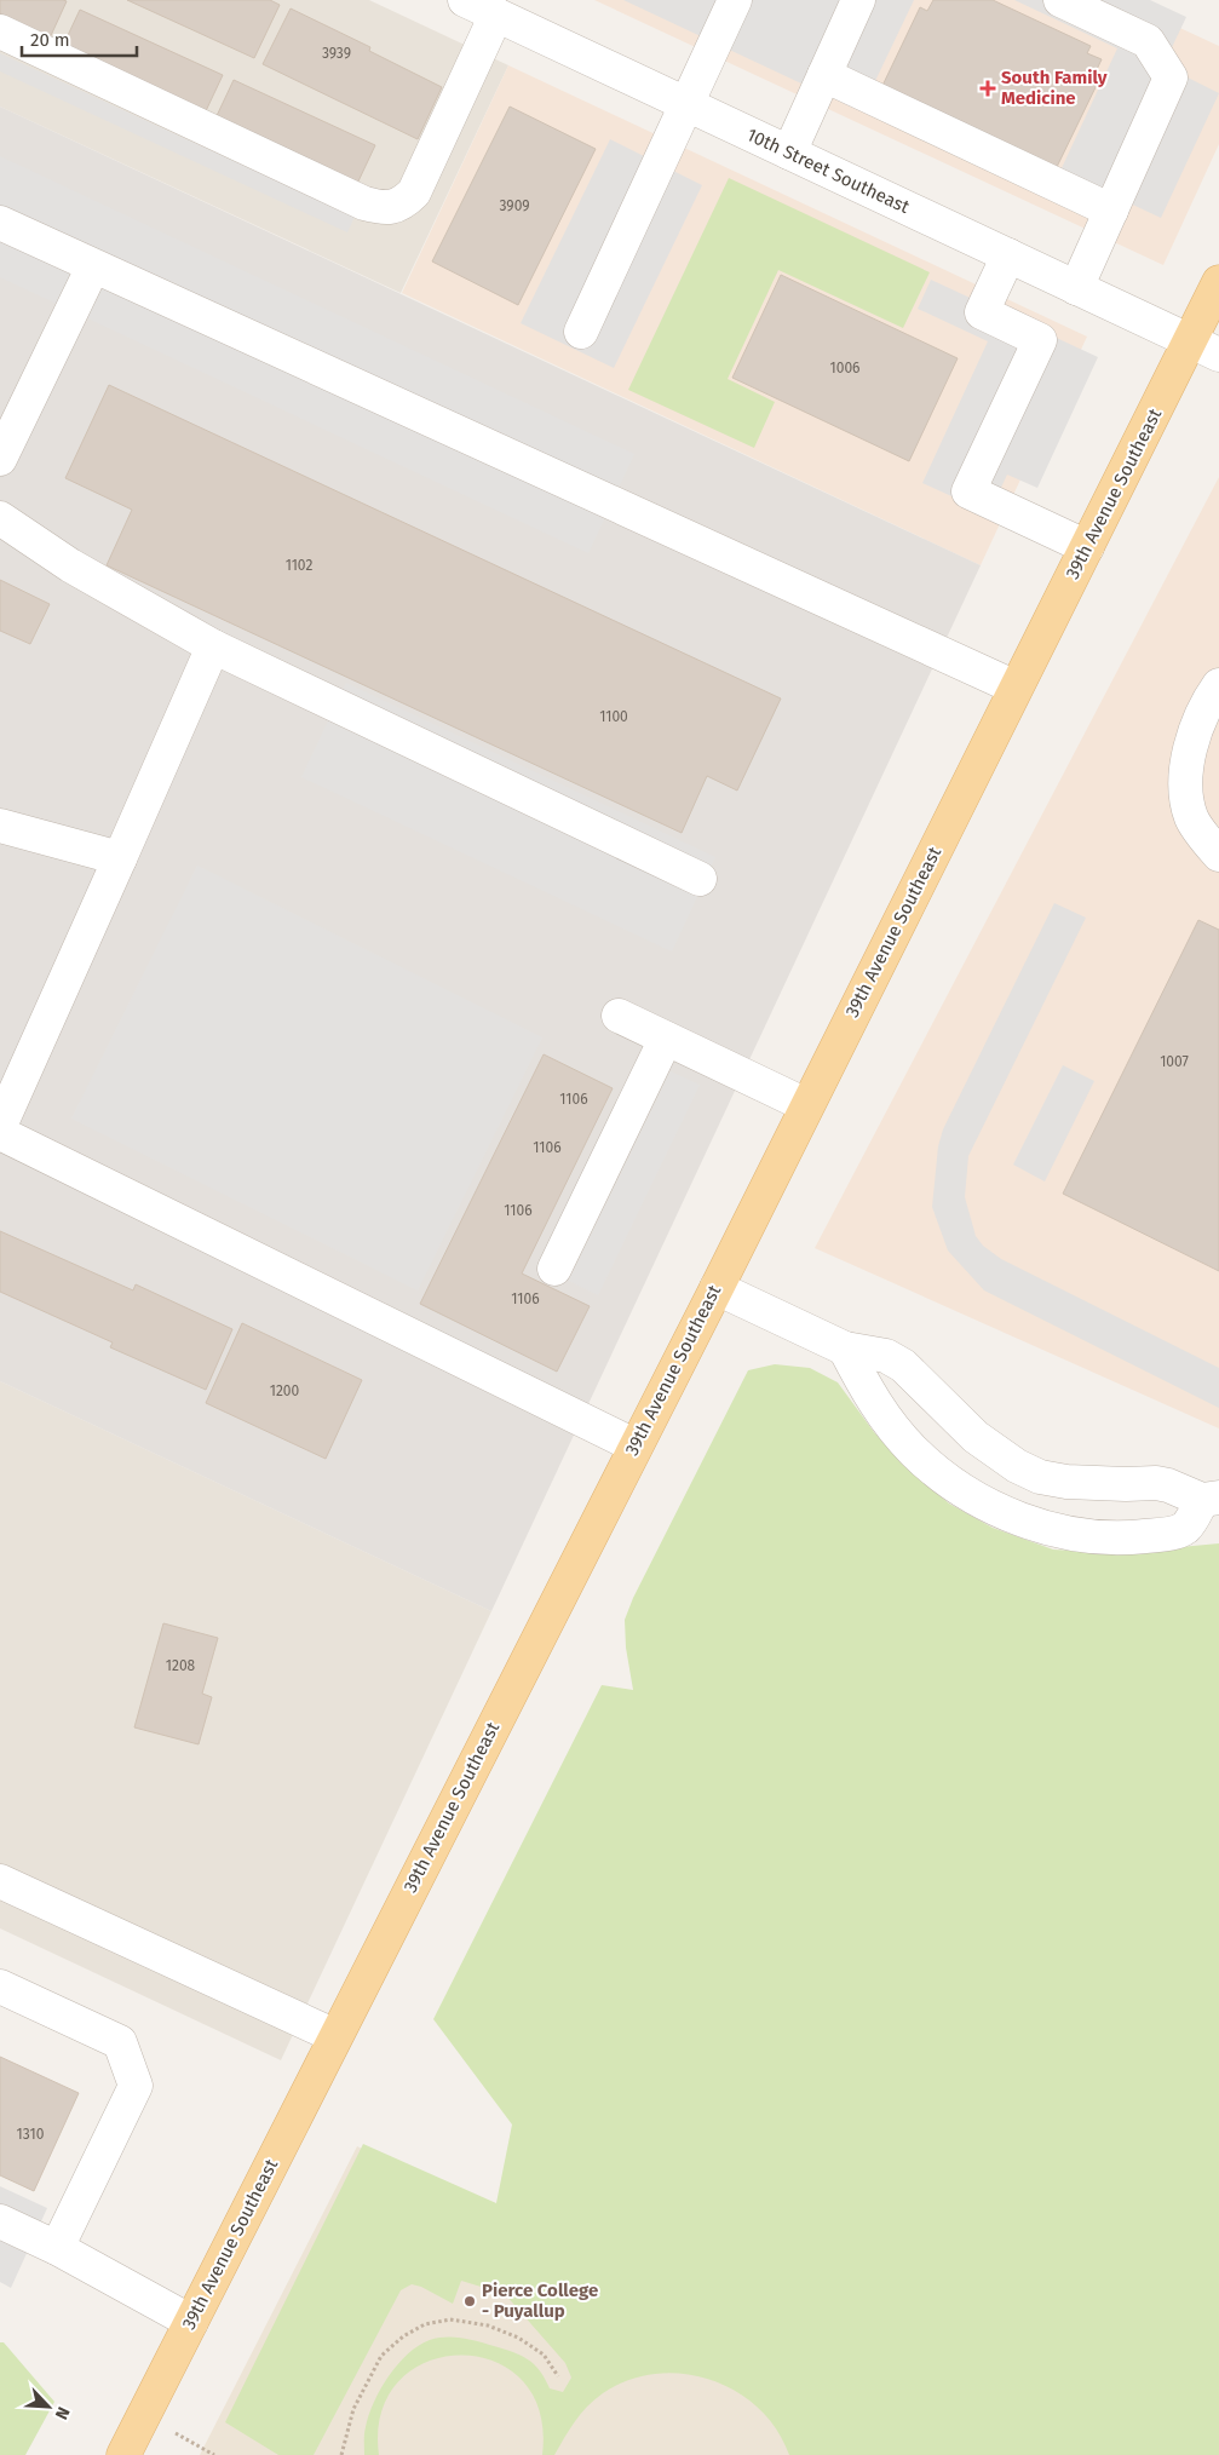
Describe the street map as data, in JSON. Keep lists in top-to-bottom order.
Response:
{
  "streets": {
    "main road": ["39th Avenue Southeast"],
    "street": ["10th Street Southeast"]
  },
  "crossings": [
    ["10th Street Southeast", "39th Avenue Southeast"]
  ],
  "places": {
    "health": ["South Family Medicine"],
    "other": ["Pierce College - Puyallup"]
  },
  "house_numbers": [
    "3939",
    "3909",
    "1006",
    "1102",
    "1100",
    "1007",
    "1106",
    "1106",
    "1106",
    "1106",
    "1200",
    "1208",
    "1310"
  ],
  "scale_bar": "20 m",
  "north": "bottom right"
}
